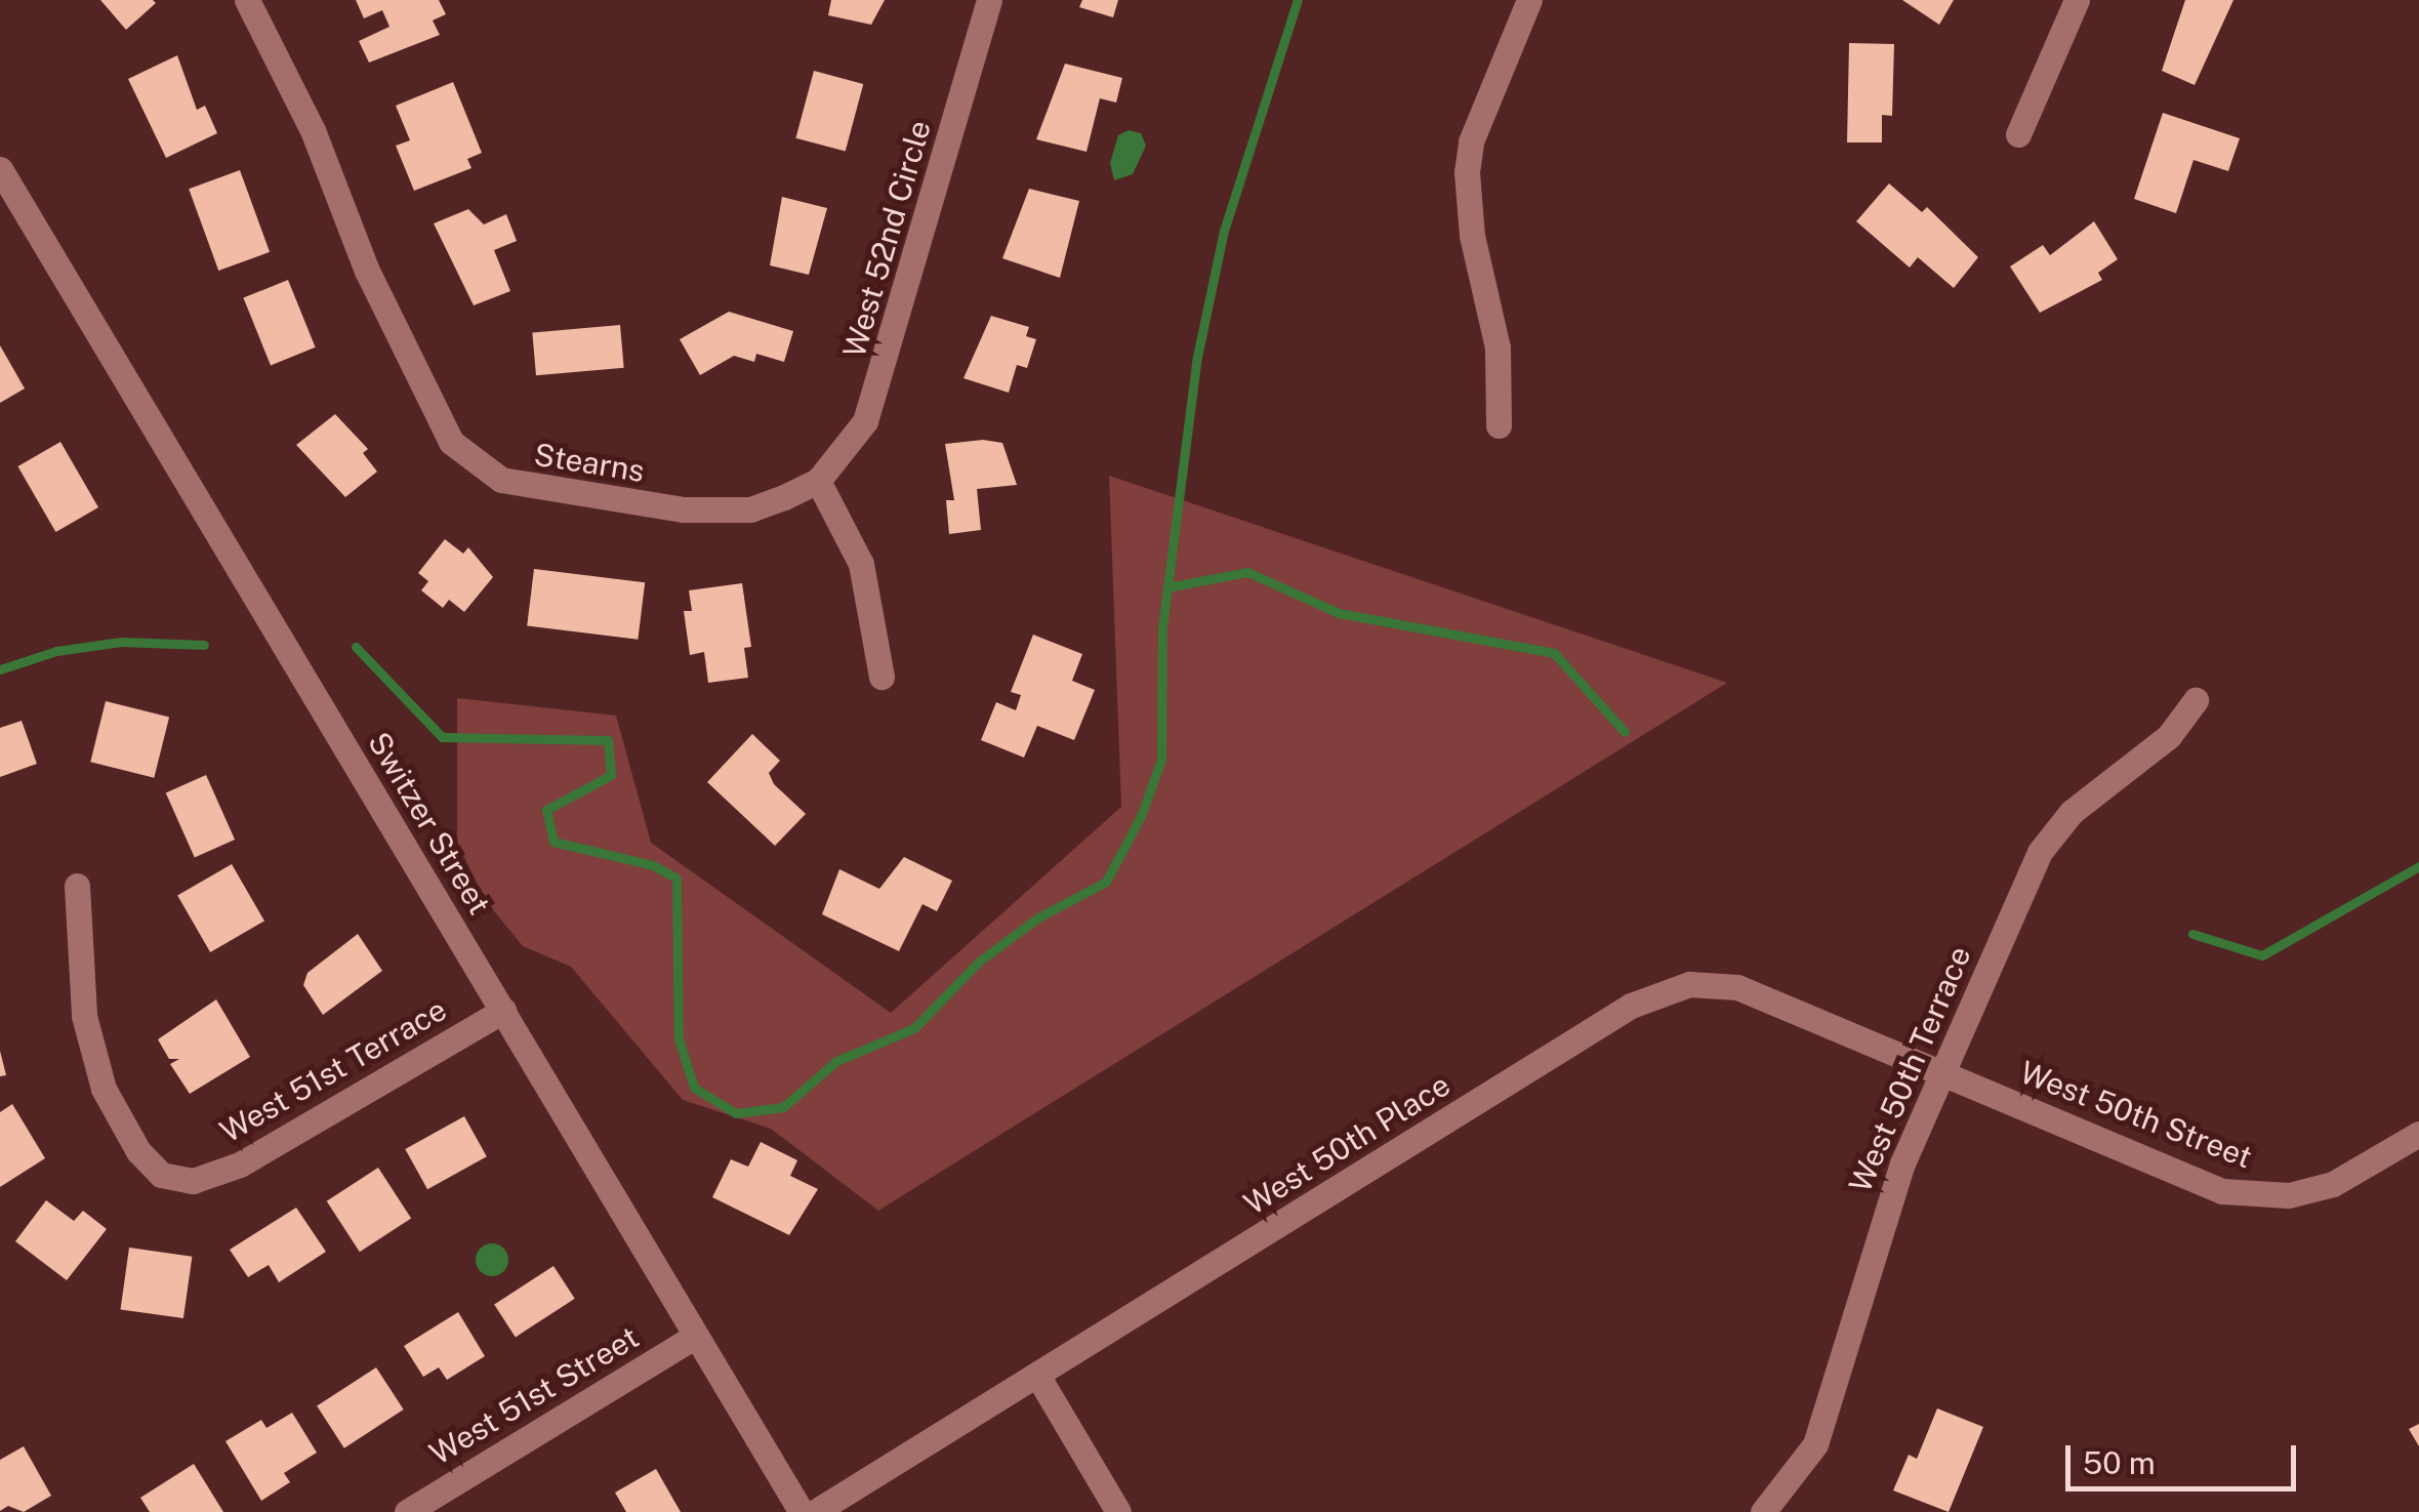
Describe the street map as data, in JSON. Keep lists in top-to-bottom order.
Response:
{
  "streets": {
    "street": [
      "West 52nd Circle",
      "Stearns",
      "Switzer Street",
      "West 50th Terrace",
      "West 51st Terrace",
      "West 50th Street",
      "West 50th Place",
      "West 51st Street"
    ]
  },
  "crossings": [
    ["West 52nd Circle", "Stearns"],
    ["Switzer Street", "West 51st Terrace"],
    ["Switzer Street", "West 51st Street"],
    ["West 50th Terrace", "West 50th Street"],
    ["West 50th Terrace", "West 50th Place"],
    ["West 50th Street", "West 50th Place"]
  ],
  "scale_bar": "50 m"
}
